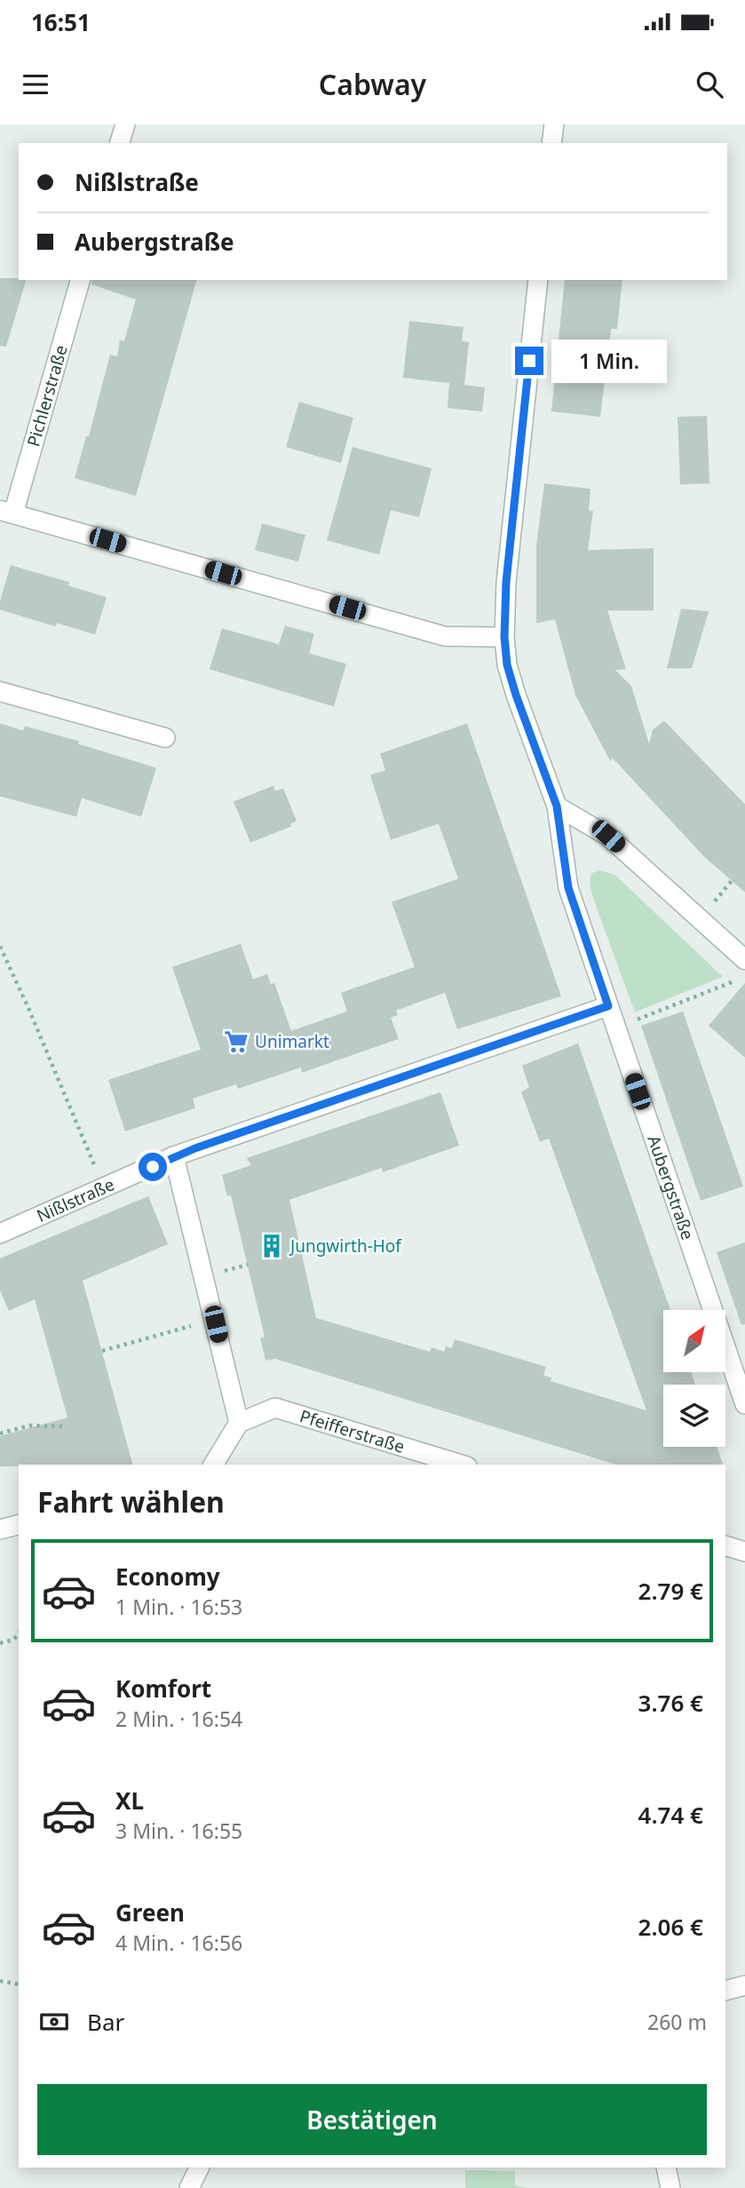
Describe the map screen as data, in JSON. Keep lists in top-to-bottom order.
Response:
{
  "streets": {
    "street": [
      "Pichlerstraße",
      "Aubergstraße",
      "Nißlstraße",
      "Pfeifferstraße"
    ]
  },
  "crossings": [
    ["Aubergstraße", "Nißlstraße"]
  ],
  "places": {
    "supermarket": ["Unimarkt"],
    "building": ["Jungwirth-Hof"]
  },
  "north": "top right",
  "page": {
    "status": "16:51",
    "header": "Cabway",
    "banner": ["Nißlstraße", "Aubergstraße"],
    "bubble": "1 Min.",
    "heading": "Fahrt wählen",
    "list": [
      {
        "name": "Economy",
        "note": "1 Min. · 16:53",
        "value": "2.79 €"
      },
      {
        "name": "Komfort",
        "note": "2 Min. · 16:54",
        "value": "3.76 €"
      },
      {
        "name": "XL",
        "note": "3 Min. · 16:55",
        "value": "4.74 €"
      },
      {
        "name": "Green",
        "note": "4 Min. · 16:56",
        "value": "2.06 €"
      }
    ],
    "pay": ["Bar", "260 m"],
    "buttons": "Bestätigen"
  }
}
